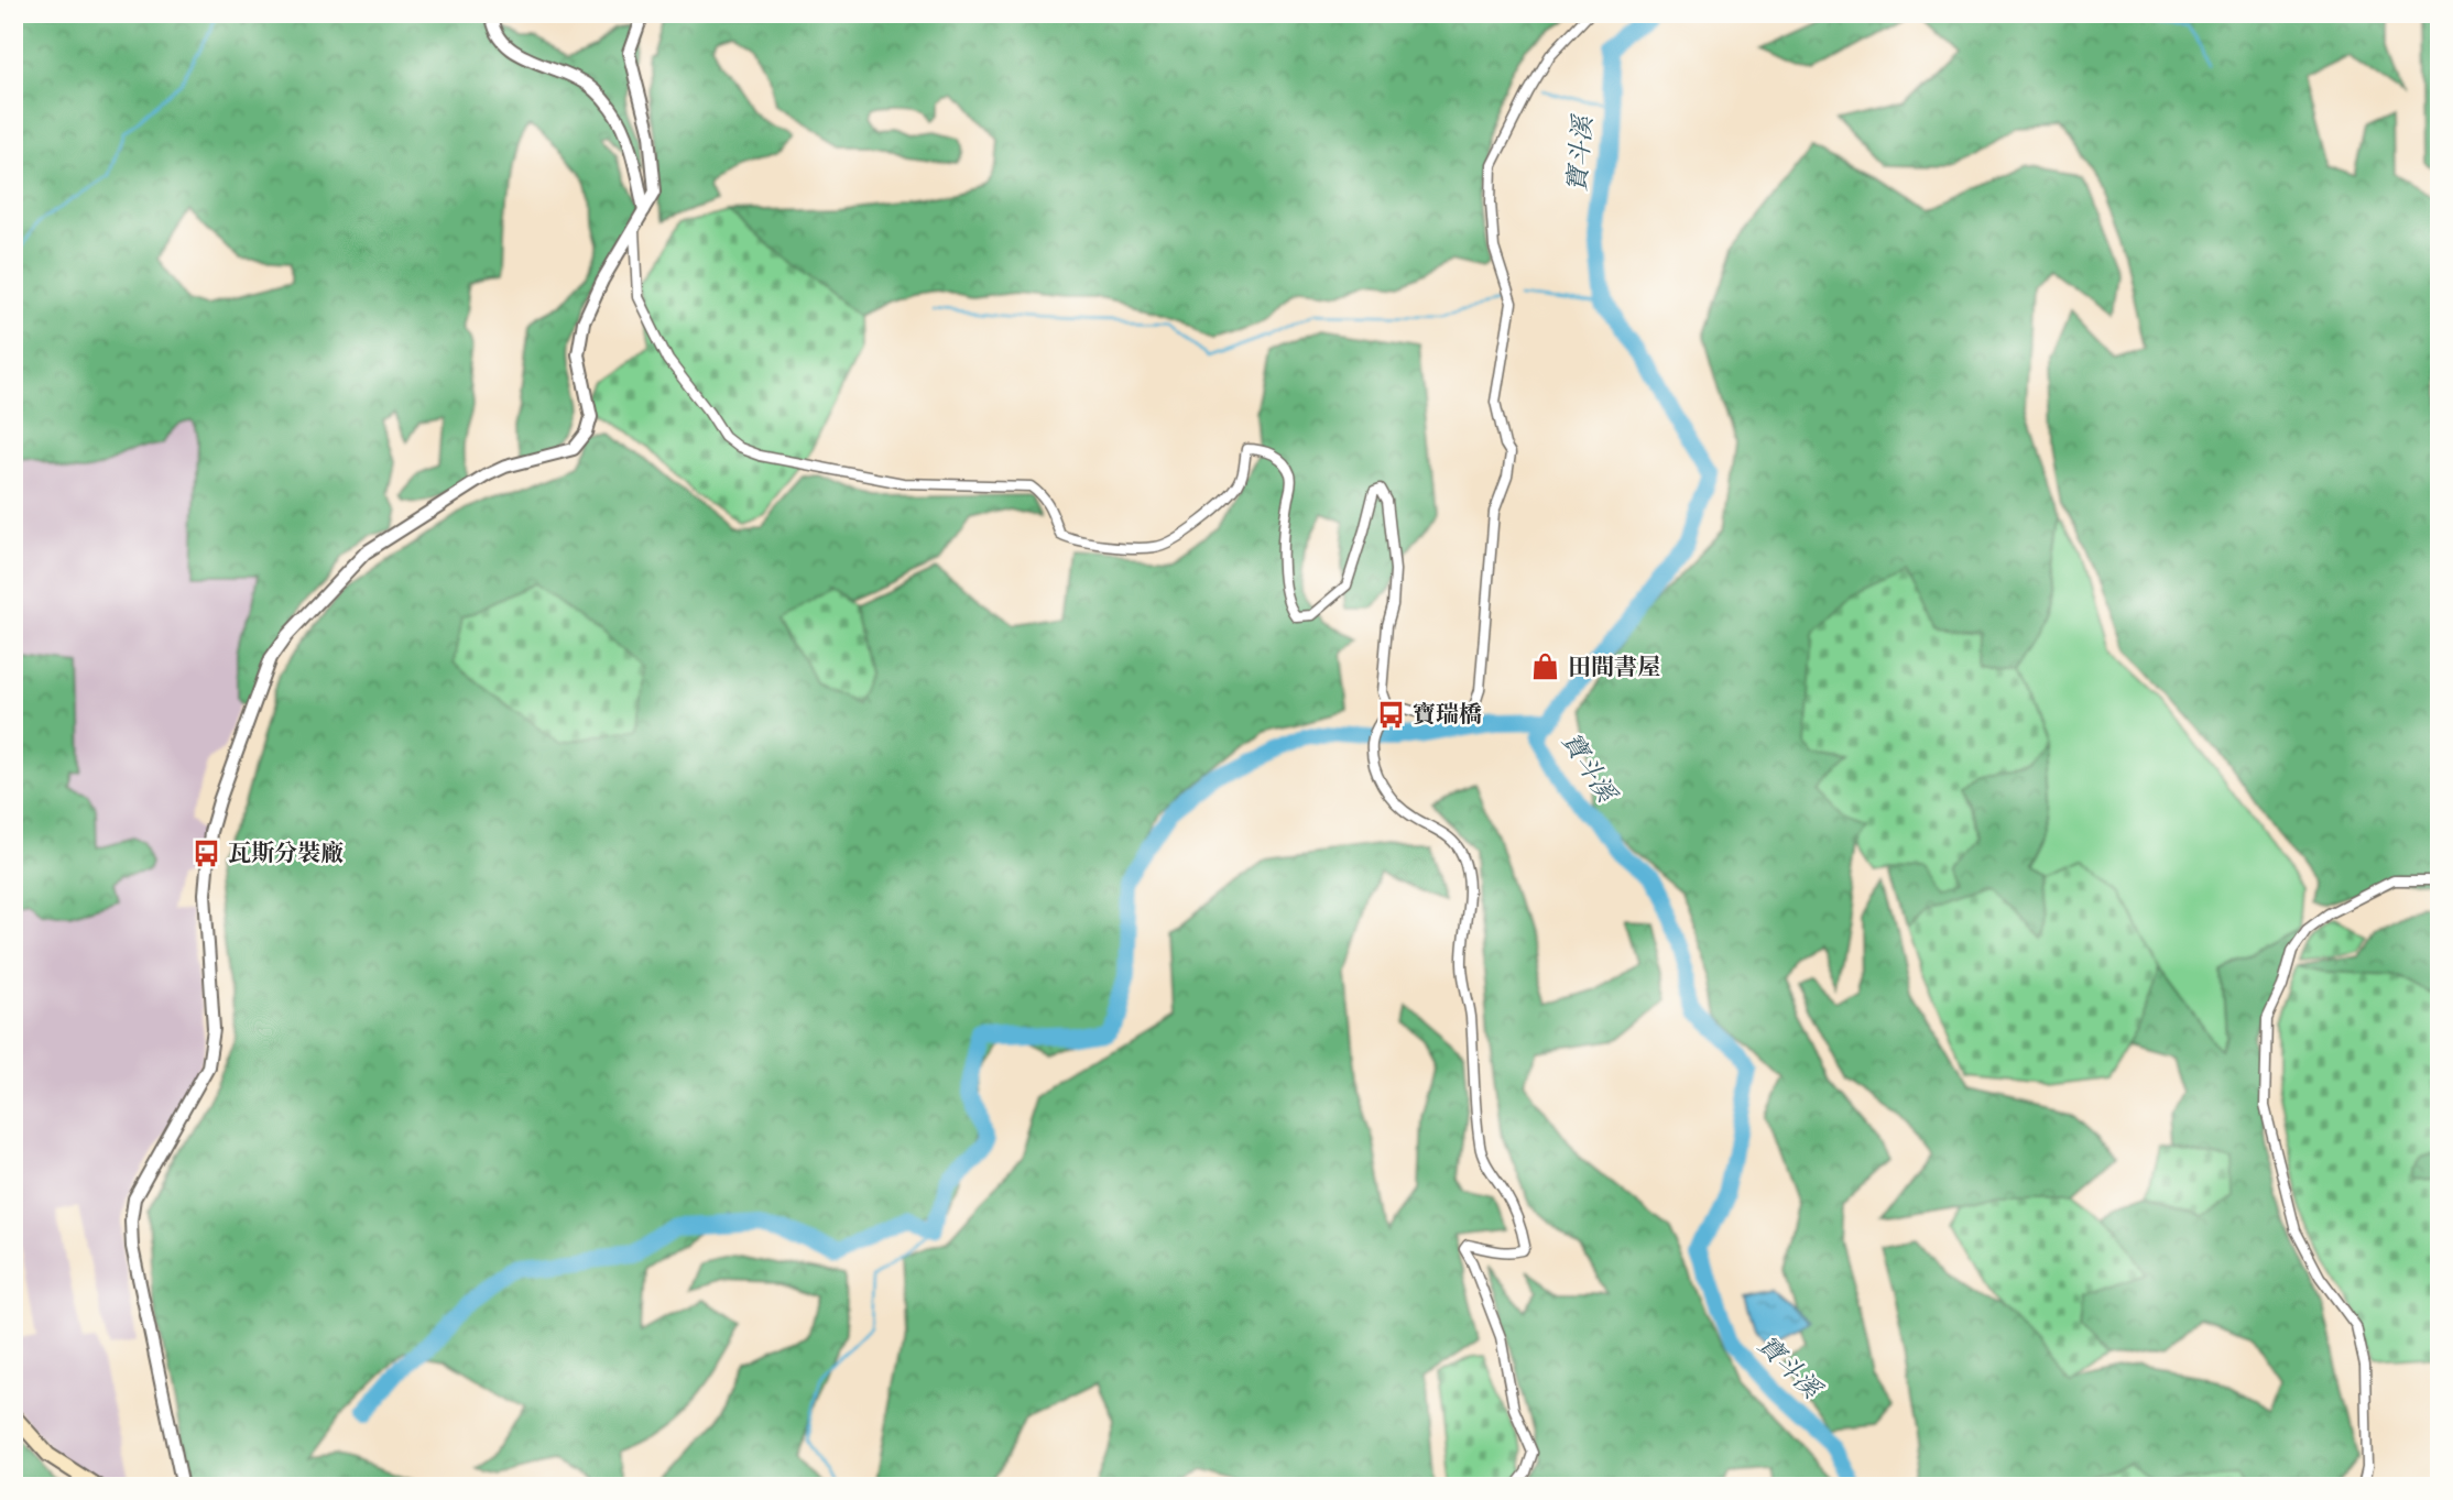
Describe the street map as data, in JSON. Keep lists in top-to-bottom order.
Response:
{
  "water": ["寶斗溪"],
  "places": {
    "shop": ["田間書屋"],
    "bus stop": ["寶瑞橋", "瓦斯分裝廠"]
  }
}
